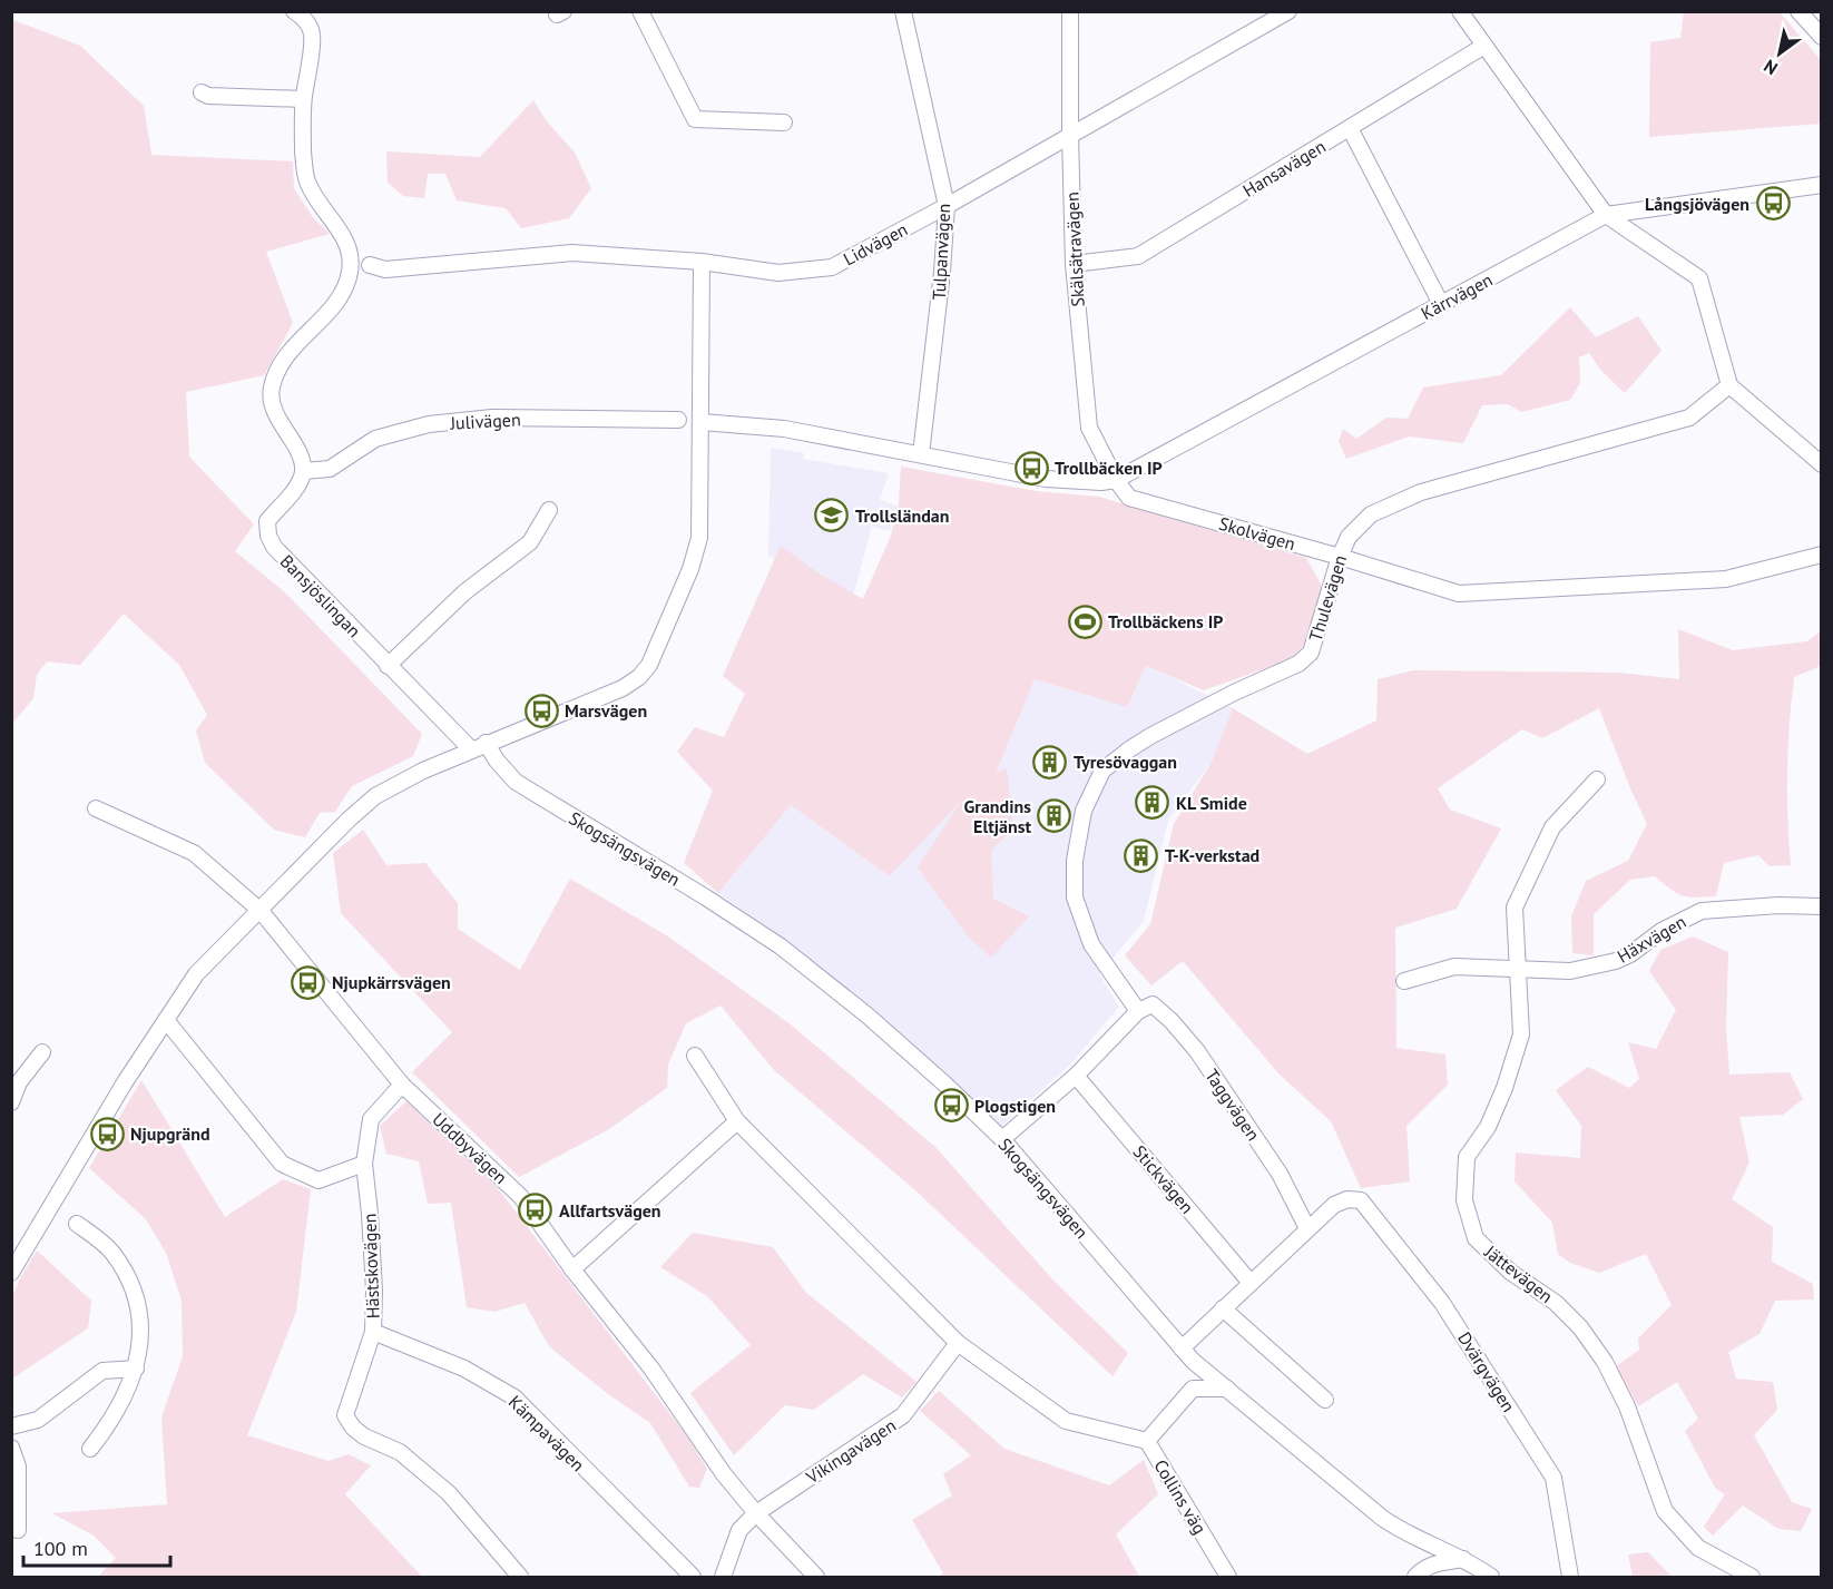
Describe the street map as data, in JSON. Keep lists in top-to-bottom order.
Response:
{
  "streets": {
    "street": [
      "Hansavägen",
      "Lidvägen",
      "Skälsätravägen",
      "Tulpanvägen",
      "Kärrvägen",
      "Julivägen",
      "Skolvägen",
      "Bansjöslingan",
      "Thulevägen",
      "Skogsängsvägen",
      "Häxvägen",
      "Taggvägen",
      "Uddbyvägen",
      "Stickvägen",
      "Hästskovägen",
      "Jättevägen",
      "Dvärgvägen",
      "Kämpavägen",
      "Vikingavägen",
      "Collins väg"
    ]
  },
  "crossings": [
    ["Hansavägen", "Skälsätravägen"],
    ["Lidvägen", "Skälsätravägen"],
    ["Lidvägen", "Tulpanvägen"],
    ["Skälsätravägen", "Kärrvägen"],
    ["Skälsätravägen", "Skolvägen"],
    ["Kärrvägen", "Skolvägen"],
    ["Julivägen", "Bansjöslingan"],
    ["Skolvägen", "Thulevägen"],
    ["Bansjöslingan", "Skogsängsvägen"],
    ["Thulevägen", "Taggvägen"],
    ["Häxvägen", "Jättevägen"],
    ["Taggvägen", "Dvärgvägen"],
    ["Uddbyvägen", "Hästskovägen"],
    ["Uddbyvägen", "Vikingavägen"],
    ["Hästskovägen", "Kämpavägen"]
  ],
  "places": {
    "bus stop": [
      "Långsjövägen",
      "Trollbäcken IP",
      "Marsvägen",
      "Njupkärrsvägen",
      "Plogstigen",
      "Njupgränd",
      "Allfartsvägen"
    ],
    "school or university": ["Trollsländan"],
    "sports": ["Trollbäckens IP"],
    "building": [
      "Tyresövaggan",
      "KL Smide",
      "Grandins Eltjänst",
      "T-K-verkstad"
    ]
  },
  "scale_bar": "100 m",
  "north": "bottom left"
}
